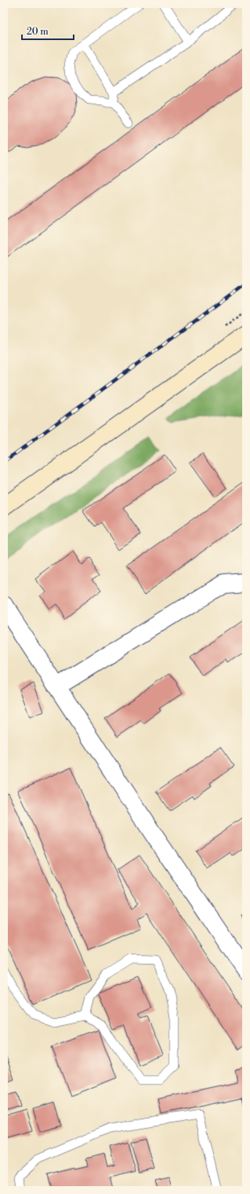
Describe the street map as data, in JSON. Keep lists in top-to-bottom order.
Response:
{
  "scale_bar": "20 m"
}
